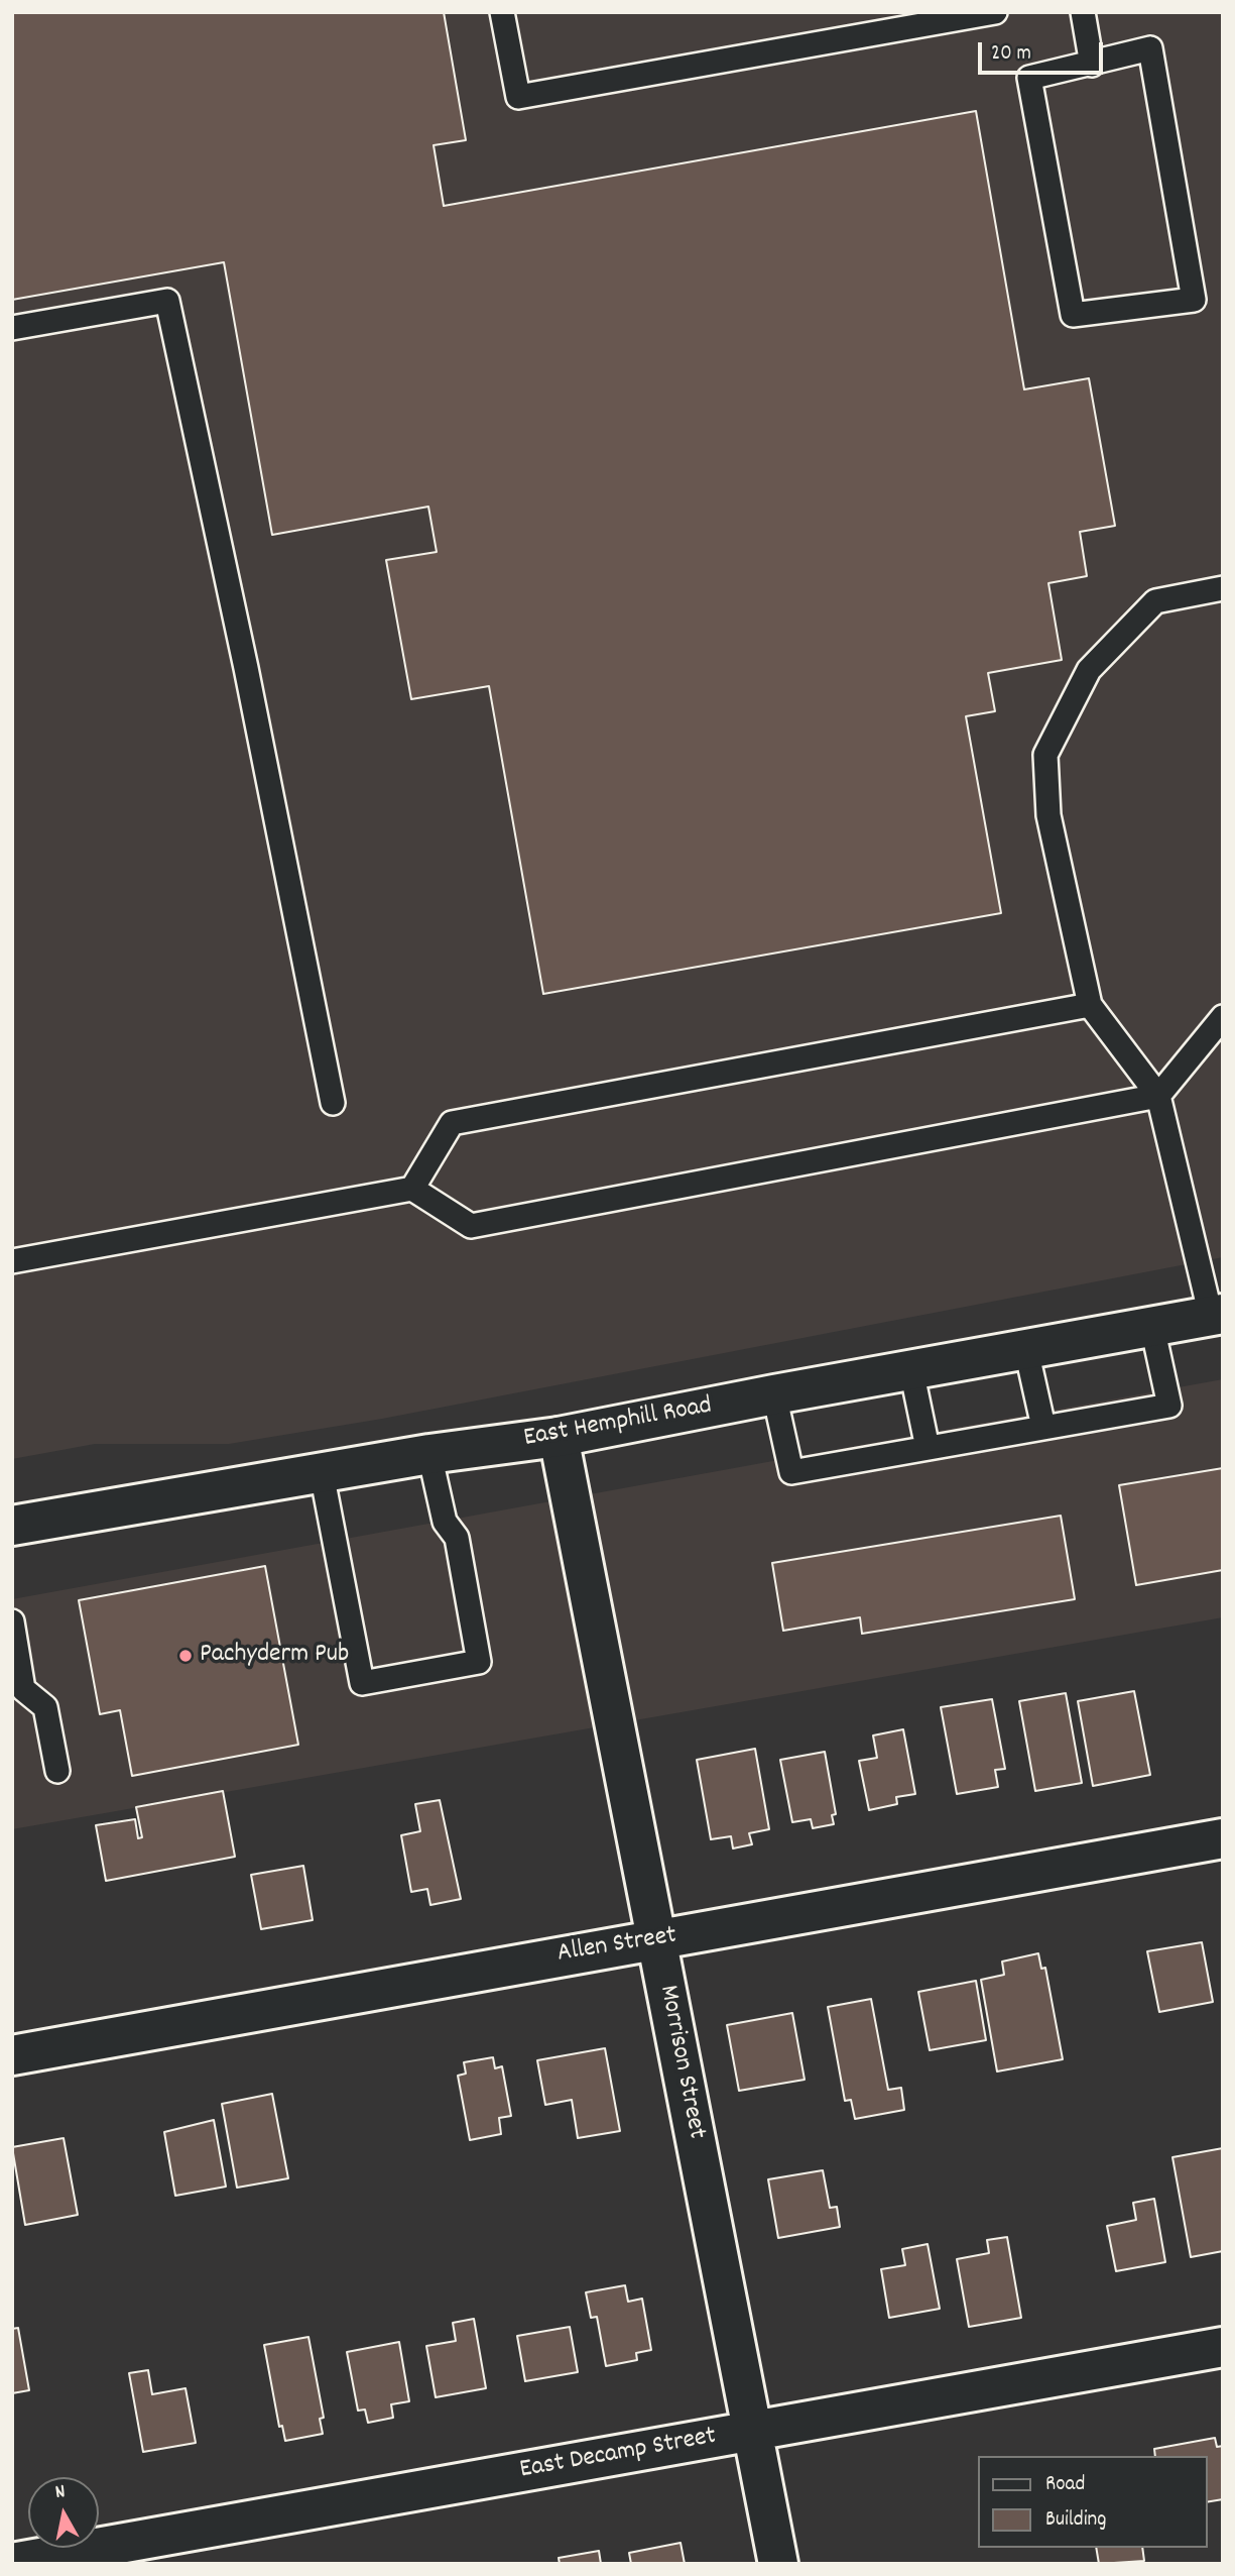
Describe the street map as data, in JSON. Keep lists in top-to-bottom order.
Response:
{
  "streets": {
    "street": [
      "East Hemphill Road",
      "Allen Street",
      "Morrison Street",
      "East Decamp Street"
    ]
  },
  "crossings": [
    ["East Hemphill Road", "Morrison Street"],
    ["Allen Street", "Morrison Street"],
    ["Morrison Street", "East Decamp Street"]
  ],
  "places": ["Pachyderm Pub"],
  "legend": ["Road", "Building"],
  "scale_bar": "20 m",
  "north": "top"
}
